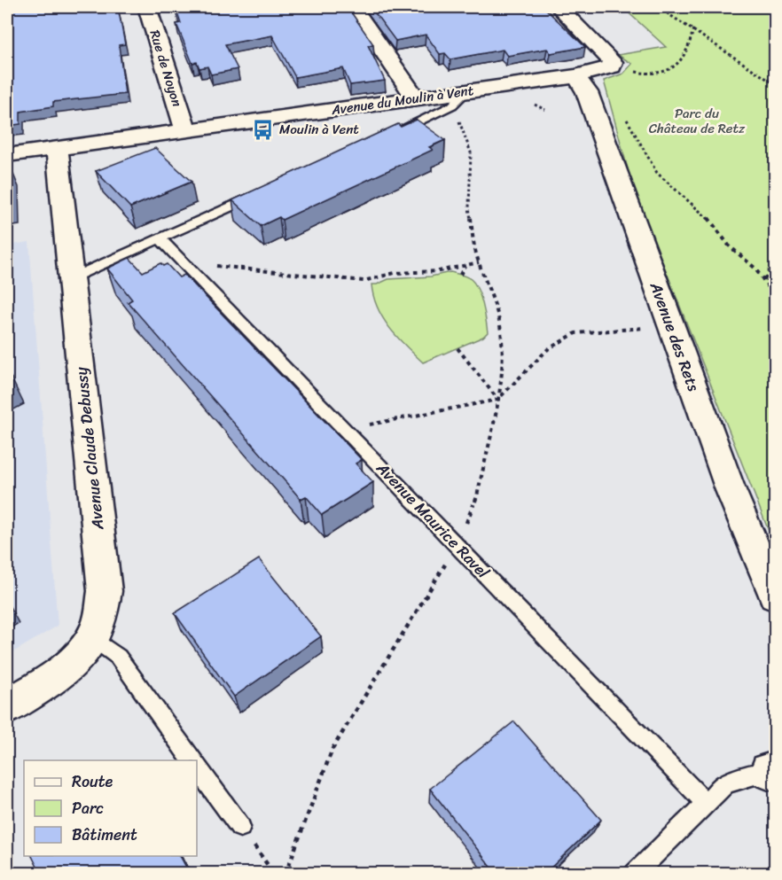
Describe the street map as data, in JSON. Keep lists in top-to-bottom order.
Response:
{
  "streets": {
    "street": [
      "Rue de Noyon",
      "Avenue du Moulin à Vent",
      "Avenue des Rets",
      "Avenue Claude Debussy"
    ],
    "lane": ["Avenue Maurice Ravel"]
  },
  "crossings": [
    ["Rue de Noyon", "Avenue du Moulin à Vent"],
    ["Avenue du Moulin à Vent", "Avenue des Rets"],
    ["Avenue du Moulin à Vent", "Avenue Claude Debussy"]
  ],
  "parks": ["Parc du Château de Retz"],
  "places": {
    "bus stop": ["Moulin à Vent"]
  },
  "legend": ["Route", "Parc", "Bâtiment"]
}
